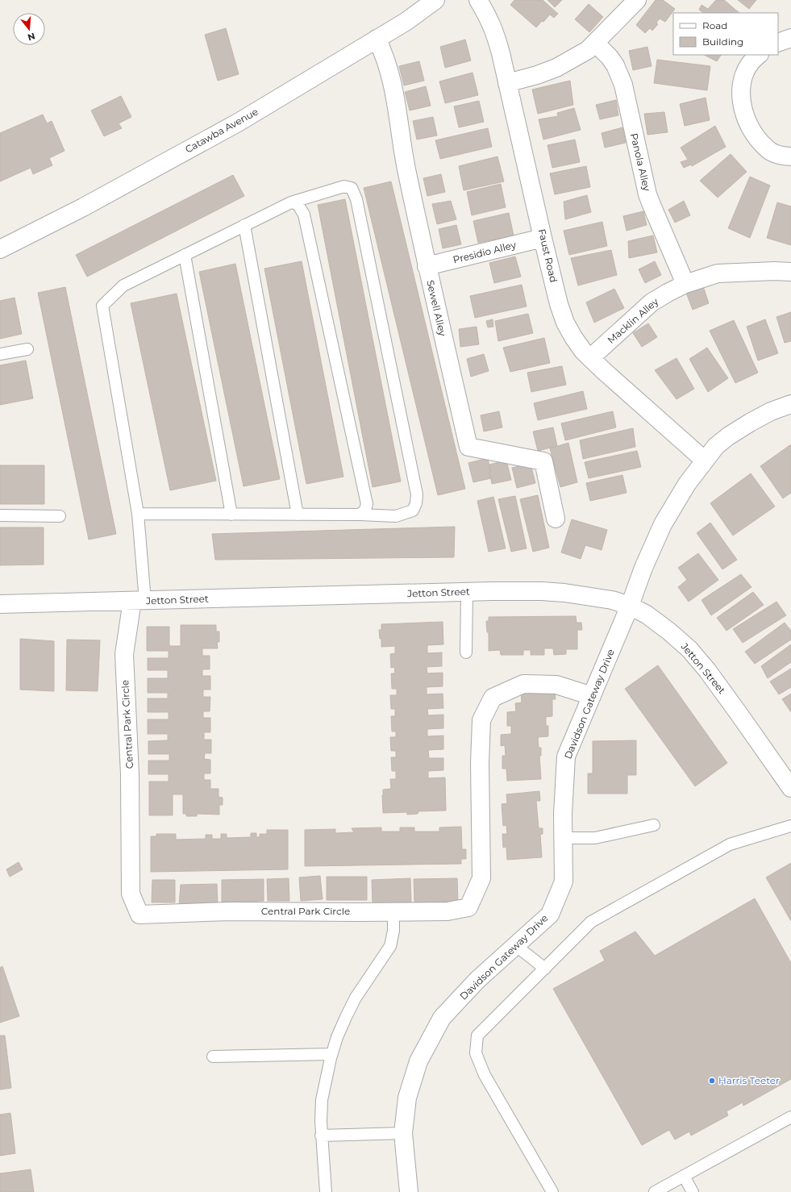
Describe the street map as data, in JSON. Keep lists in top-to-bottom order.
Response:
{
  "streets": {
    "street": [
      "Catawba Avenue",
      "Panola Alley",
      "Presidio Alley",
      "Faust Road",
      "Sewell Alley",
      "Macklin Alley",
      "Jetton Street",
      "Davidson Gateway Drive",
      "Central Park Circle"
    ]
  },
  "crossings": [
    ["Catawba Avenue", "Sewell Alley"],
    ["Panola Alley", "Macklin Alley"],
    ["Presidio Alley", "Faust Road"],
    ["Presidio Alley", "Sewell Alley"],
    ["Faust Road", "Macklin Alley"],
    ["Faust Road", "Davidson Gateway Drive"],
    ["Jetton Street", "Davidson Gateway Drive"],
    ["Jetton Street", "Central Park Circle"],
    ["Davidson Gateway Drive", "Central Park Circle"]
  ],
  "places": ["Harris Teeter"],
  "legend": ["Road", "Building"],
  "north": "bottom"
}
